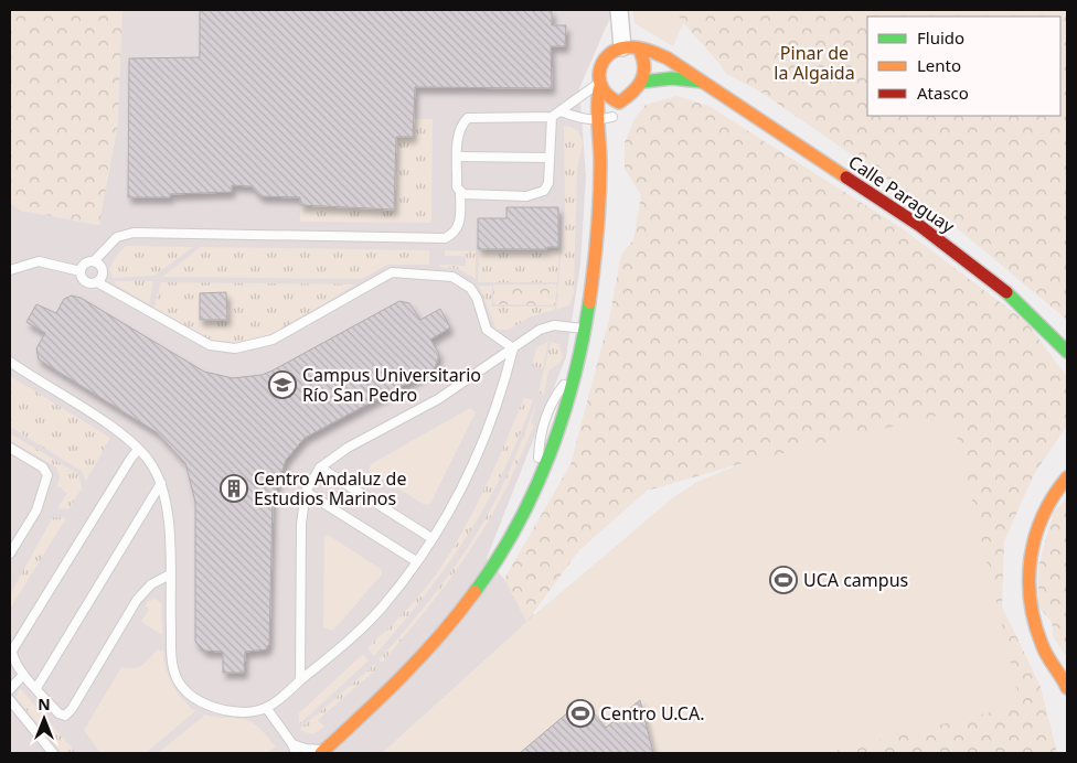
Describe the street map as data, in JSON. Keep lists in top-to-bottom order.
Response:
{
  "streets": {
    "street": ["Calle Paraguay"]
  },
  "parks": ["Pinar de la Algaida"],
  "places": {
    "school or university": ["Campus Universitario Río San Pedro"],
    "building": ["Centro Andaluz de Estudios Marinos"],
    "sports": ["UCA campus", "Centro U.CA."]
  },
  "legend": ["Fluido", "Lento", "Atasco"],
  "north": "top"
}
